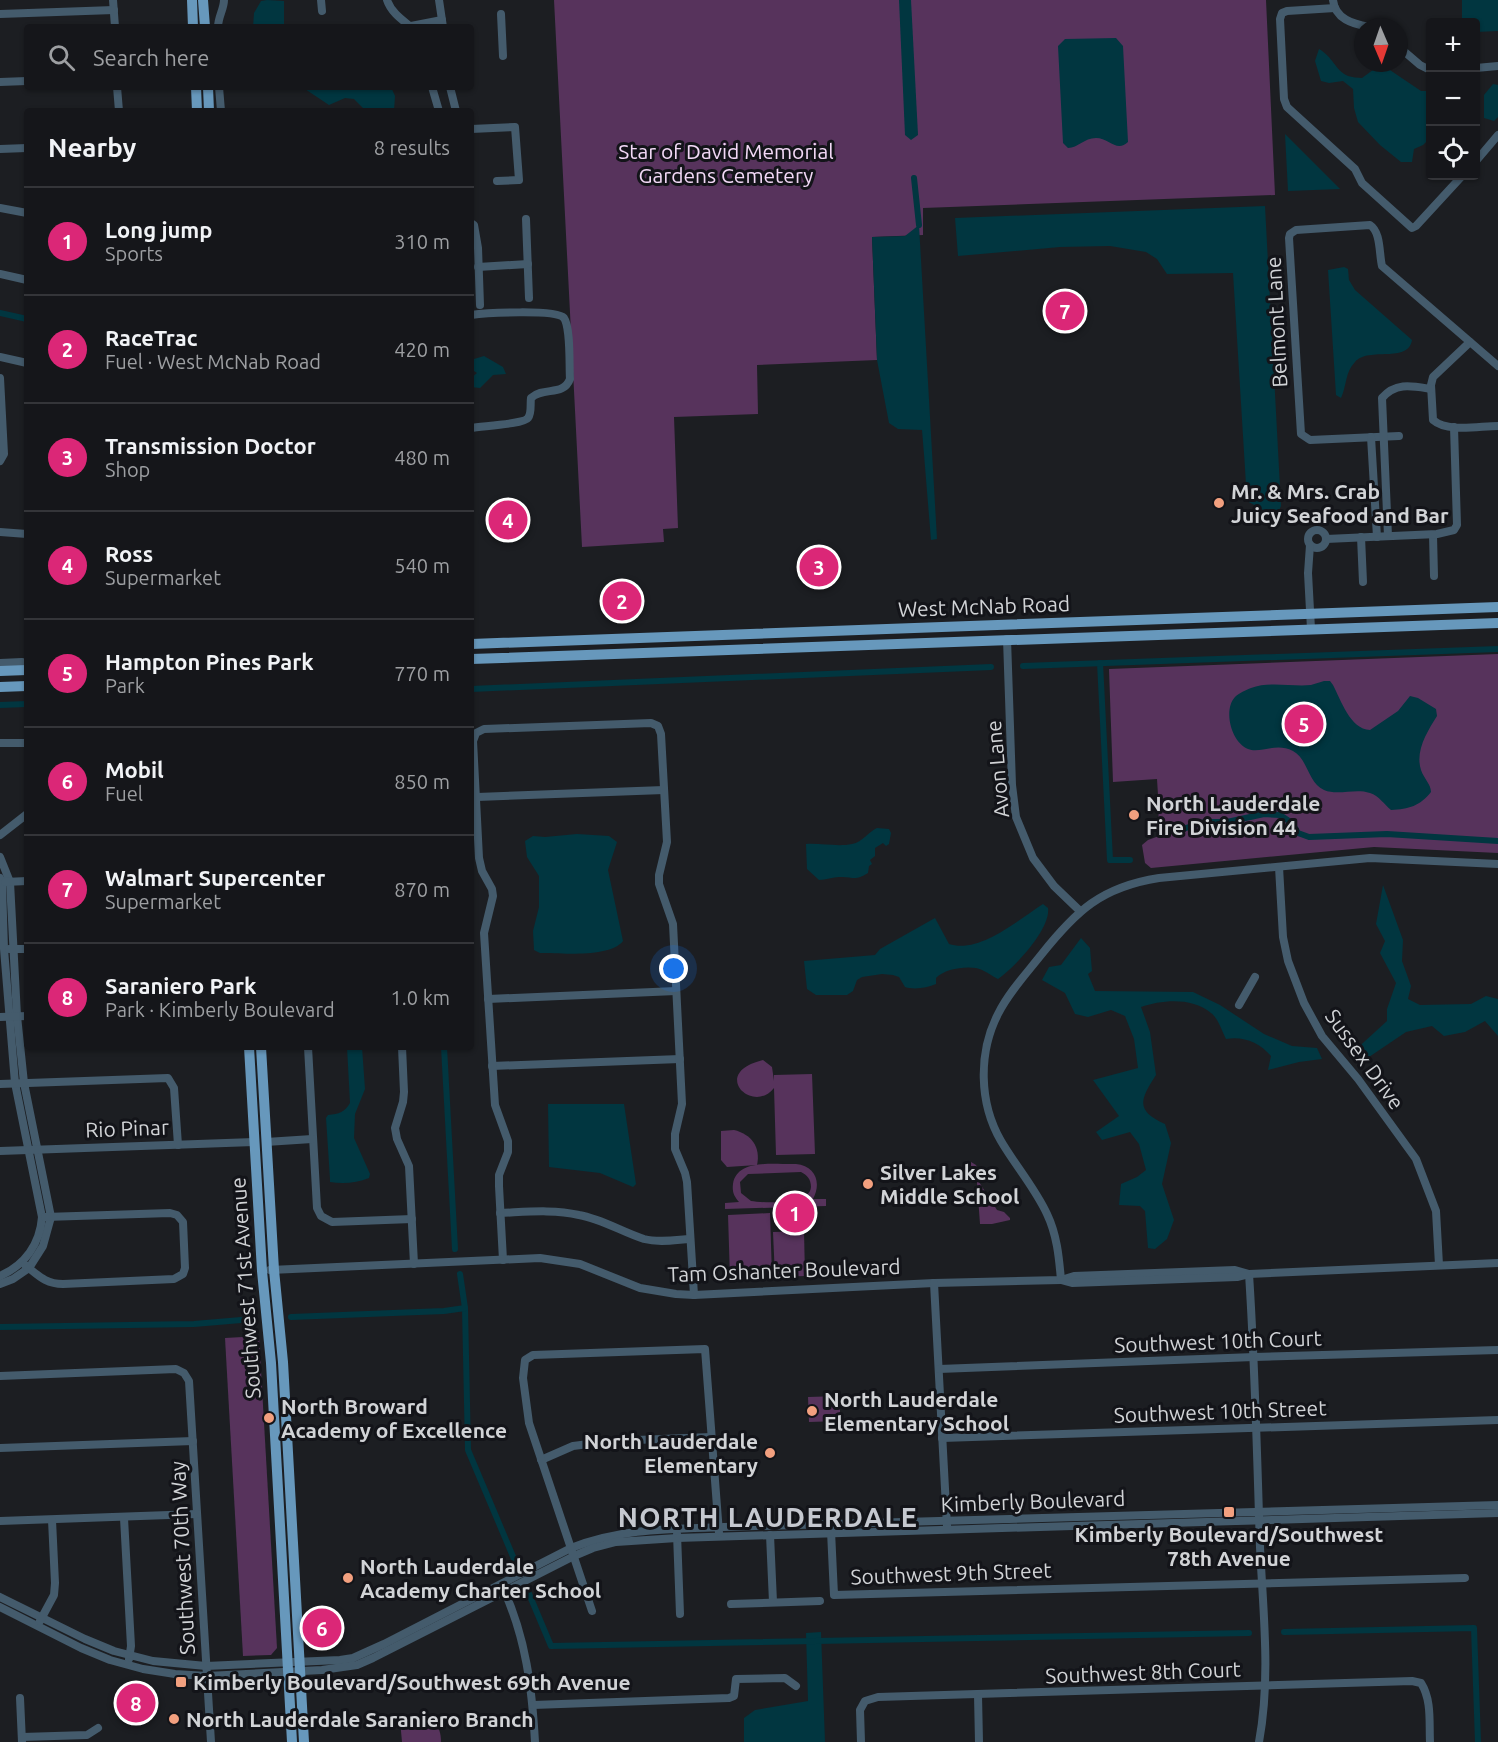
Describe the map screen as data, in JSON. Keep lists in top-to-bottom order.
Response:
{
  "streets": {
    "main road": ["West McNab Road", "Southwest 71st Avenue"],
    "street": [
      "Belmont Lane",
      "Avon Lane",
      "Sussex Drive",
      "Rio Pinar",
      "Tam Oshanter Boulevard",
      "Southwest 10th Court",
      "Southwest 10th Street",
      "Kimberly Boulevard",
      "Southwest 70th Way",
      "Southwest 9th Street",
      "Southwest 8th Court"
    ]
  },
  "crossings": [
    ["West McNab Road", "Avon Lane"],
    ["Sussex Drive", "Tam Oshanter Boulevard"],
    ["Rio Pinar", "Southwest 71st Avenue"],
    ["Tam Oshanter Boulevard", "Southwest 71st Avenue"],
    ["Southwest 71st Avenue", "Kimberly Boulevard"],
    ["Kimberly Boulevard", "Southwest 70th Way"],
    ["Kimberly Boulevard", "Southwest 9th Street"]
  ],
  "districts": ["NORTH LAUDERDALE"],
  "parks": ["Star of David Memorial Gardens Cemetery"],
  "places": {
    "other": [
      "Mr. & Mrs. Crab Juicy Seafood and Bar",
      "North Lauderdale Fire Division 44",
      "Silver Lakes Middle School",
      "North Lauderdale Elementary School",
      "North Broward Academy of Excellence",
      "North Lauderdale Elementary",
      "North Lauderdale Academy Charter School",
      "North Lauderdale Saraniero Branch"
    ],
    "transit": ["Kimberly Boulevard/Southwest 78th Avenue", "Kimberly Boulevard/Southwest 69th Avenue"]
  },
  "north": "bottom",
  "page": {
    "map_buttons": ["+", "−"],
    "search": "Search here",
    "heading": ["Nearby", "8 results"],
    "list": [
      {
        "mark": "1",
        "name": "Long jump",
        "note": "Sports",
        "value": "310 m"
      },
      {
        "mark": "2",
        "name": "RaceTrac",
        "note": "Fuel · West McNab Road",
        "value": "420 m"
      },
      {
        "mark": "3",
        "name": "Transmission Doctor",
        "note": "Shop",
        "value": "480 m"
      },
      {
        "mark": "4",
        "name": "Ross",
        "note": "Supermarket",
        "value": "540 m"
      },
      {
        "mark": "5",
        "name": "Hampton Pines Park",
        "note": "Park",
        "value": "770 m"
      },
      {
        "mark": "6",
        "name": "Mobil",
        "note": "Fuel",
        "value": "850 m"
      },
      {
        "mark": "7",
        "name": "Walmart Supercenter",
        "note": "Supermarket",
        "value": "870 m"
      },
      {
        "mark": "8",
        "name": "Saraniero Park",
        "note": "Park · Kimberly Boulevard",
        "value": "1.0 km"
      }
    ],
    "pins": [
      "7",
      "4",
      "3",
      "2",
      "5",
      "1",
      "6",
      "8"
    ]
  }
}
